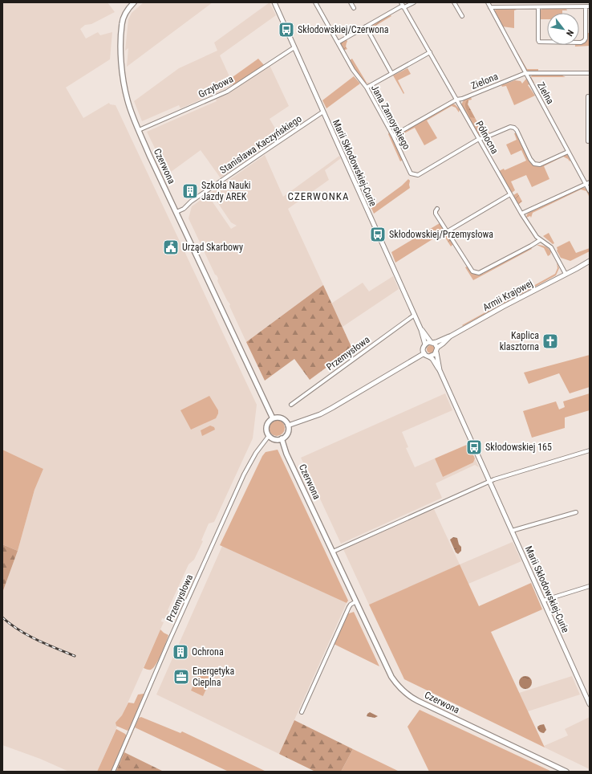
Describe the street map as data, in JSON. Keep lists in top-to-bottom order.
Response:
{
  "streets": {
    "main road": ["Czerwona"],
    "street": [
      "Zielona",
      "Grzybowa",
      "Zielna",
      "Jana Zamoyskiego",
      "Północna",
      "Stanisława Kaczyńskiego",
      "Marii Skłodowskiej-Curie",
      "Armii Krajowej",
      "Przemysłowa"
    ]
  },
  "crossings": [
    ["Zielona", "Zielna"],
    ["Zielona", "Jana Zamoyskiego"],
    ["Zielona", "Północna"],
    ["Grzybowa", "Marii Skłodowskiej-Curie"],
    ["Grzybowa", "Czerwona"],
    ["Jana Zamoyskiego", "Północna"],
    ["Północna", "Armii Krajowej"],
    ["Stanisława Kaczyńskiego", "Marii Skłodowskiej-Curie"],
    ["Stanisława Kaczyńskiego", "Czerwona"],
    ["Marii Skłodowskiej-Curie", "Armii Krajowej"],
    ["Marii Skłodowskiej-Curie", "Przemysłowa"],
    ["Czerwona", "Przemysłowa"]
  ],
  "districts": ["CZERWONKA"],
  "places": {
    "bus stop": ["Skłodowskiej/Czerwona", "Skłodowskiej/Przemysłowa", "Skłodowskiej 165"],
    "building": ["Szkoła Nauki Jazdy AREK", "Ochrona"],
    "public building": ["Urząd Skarbowy"],
    "church": ["Kaplica klasztorna"],
    "office": ["Energetyka Cieplna"]
  },
  "north": "bottom right"
}
